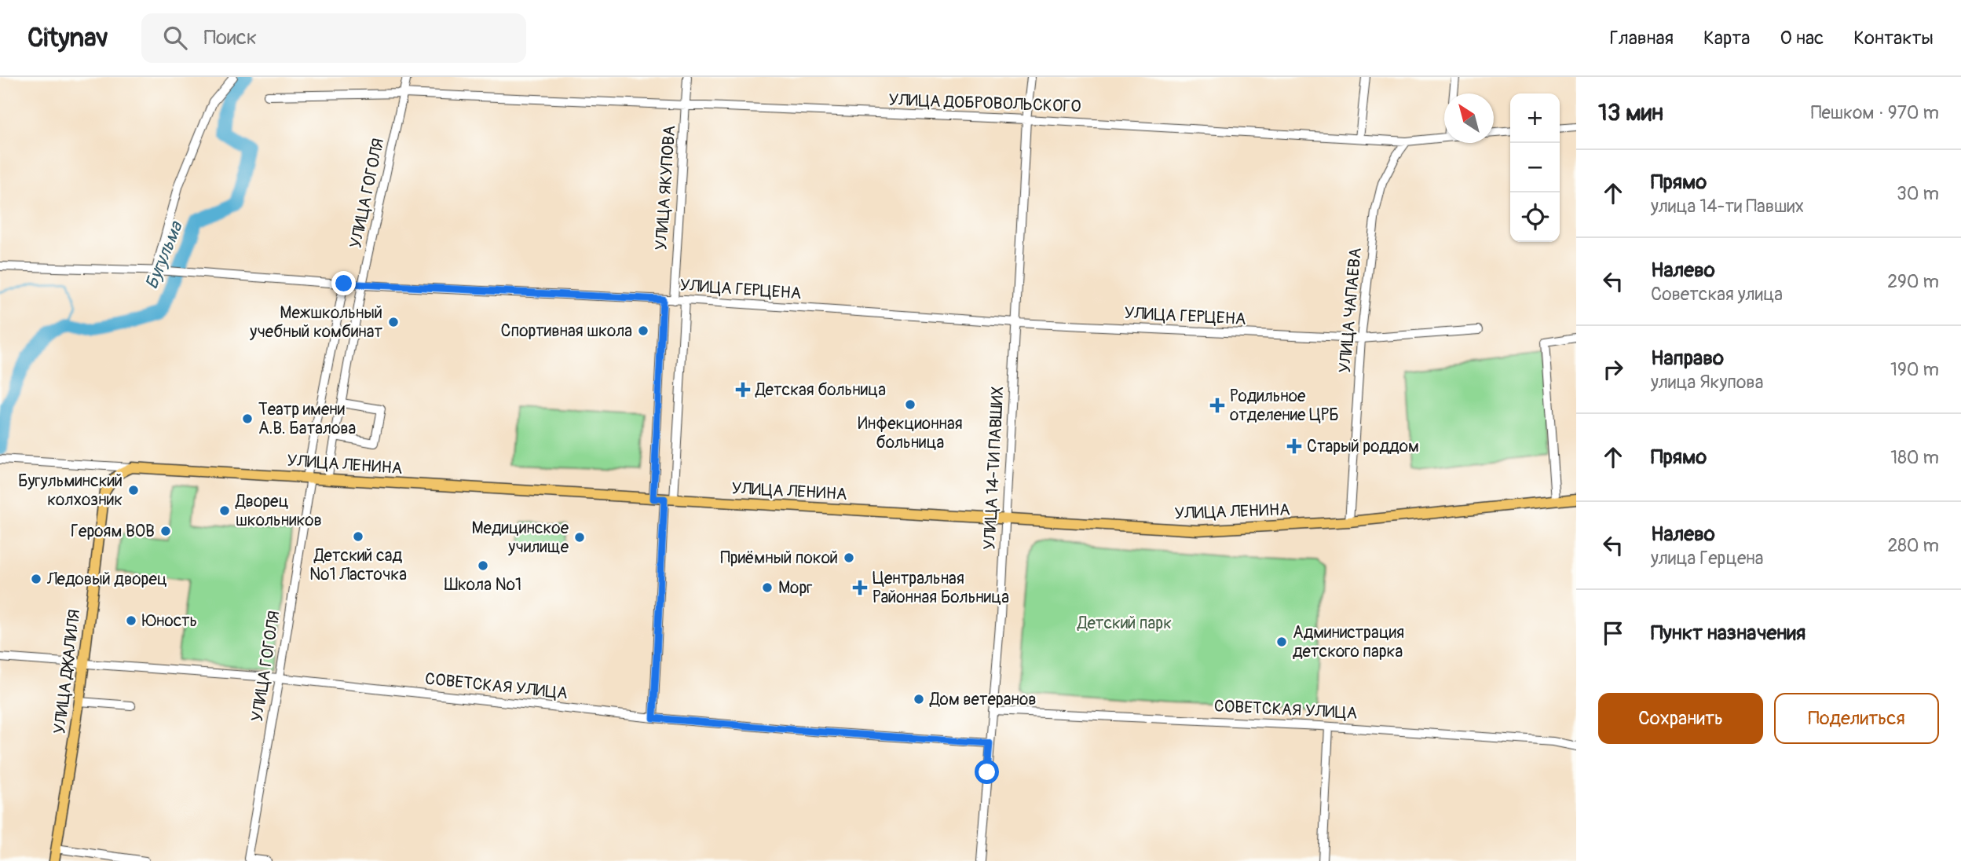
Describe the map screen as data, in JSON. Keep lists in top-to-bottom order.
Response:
{
  "streets": {
    "main road": ["УЛИЦА ЛЕНИНА", "УЛИЦА ДЖАЛИЛЯ"],
    "street": [
      "УЛИЦА ДОБРОВОЛЬСКОГО",
      "УЛИЦА ЯКУПОВА",
      "УЛИЦА ГОГОЛЯ",
      "УЛИЦА ГЕРЦЕНА",
      "УЛИЦА ЧАПАЕВА",
      "УЛИЦА 14-ТИ ПАВШИХ",
      "СОВЕТСКАЯ УЛИЦА"
    ]
  },
  "crossings": [
    ["УЛИЦА ДОБРОВОЛЬСКОГО", "УЛИЦА ЯКУПОВА"],
    ["УЛИЦА ДОБРОВОЛЬСКОГО", "УЛИЦА ГОГОЛЯ"],
    ["УЛИЦА ДОБРОВОЛЬСКОГО", "УЛИЦА ЧАПАЕВА"],
    ["УЛИЦА ДОБРОВОЛЬСКОГО", "УЛИЦА 14-ТИ ПАВШИХ"],
    ["УЛИЦА ЯКУПОВА", "УЛИЦА ГЕРЦЕНА"],
    ["УЛИЦА ГОГОЛЯ", "УЛИЦА ГЕРЦЕНА"],
    ["УЛИЦА ГОГОЛЯ", "УЛИЦА ЛЕНИНА"],
    ["УЛИЦА ГОГОЛЯ", "СОВЕТСКАЯ УЛИЦА"],
    ["УЛИЦА ГЕРЦЕНА", "УЛИЦА ЧАПАЕВА"],
    ["УЛИЦА ГЕРЦЕНА", "УЛИЦА 14-ТИ ПАВШИХ"],
    ["УЛИЦА ЧАПАЕВА", "УЛИЦА ЛЕНИНА"],
    ["УЛИЦА ЛЕНИНА", "УЛИЦА 14-ТИ ПАВШИХ"],
    ["УЛИЦА ЛЕНИНА", "УЛИЦА ДЖАЛИЛЯ"],
    ["УЛИЦА 14-ТИ ПАВШИХ", "СОВЕТСКАЯ УЛИЦА"],
    ["УЛИЦА ДЖАЛИЛЯ", "СОВЕТСКАЯ УЛИЦА"]
  ],
  "water": ["Бугульма"],
  "parks": ["Детский парк"],
  "places": {
    "other": [
      "Межшкольный учебный комбинат",
      "Спортивная школа",
      "Инфекционная больница",
      "Театр имени А.В. Баталова",
      "Бугульминский колхозник",
      "Дворец школьников",
      "Героям ВОВ",
      "Детский сад №1 Ласточка",
      "Медицинское училище",
      "Приёмный покой",
      "Школа №1",
      "Ледовый дворец",
      "Морг",
      "Юность",
      "Администрация детского парка",
      "Дом ветеранов"
    ],
    "health": [
      "Детская больница",
      "Родильное отделение ЦРБ",
      "Старый роддом",
      "Центральная Районная Больница"
    ]
  },
  "north": "top left",
  "page": {
    "header": "Citynav",
    "search": "Поиск",
    "nav": [
      "Главная",
      "Карта",
      "О нас",
      "Контакты"
    ],
    "heading": ["13 мин", "Пешком · 970 m"],
    "map_buttons": ["+", "−"],
    "list": [
      ["Прямо", "улица 14-ти Павших", "30 m"],
      ["Налево", "Советская улица", "290 m"],
      ["Направо", "улица Якупова", "190 m"],
      ["Прямо", "180 m"],
      ["Налево", "улица Герцена", "280 m"],
      "Пункт назначения"
    ],
    "buttons": ["Сохранить", "Поделиться"]
  }
}
